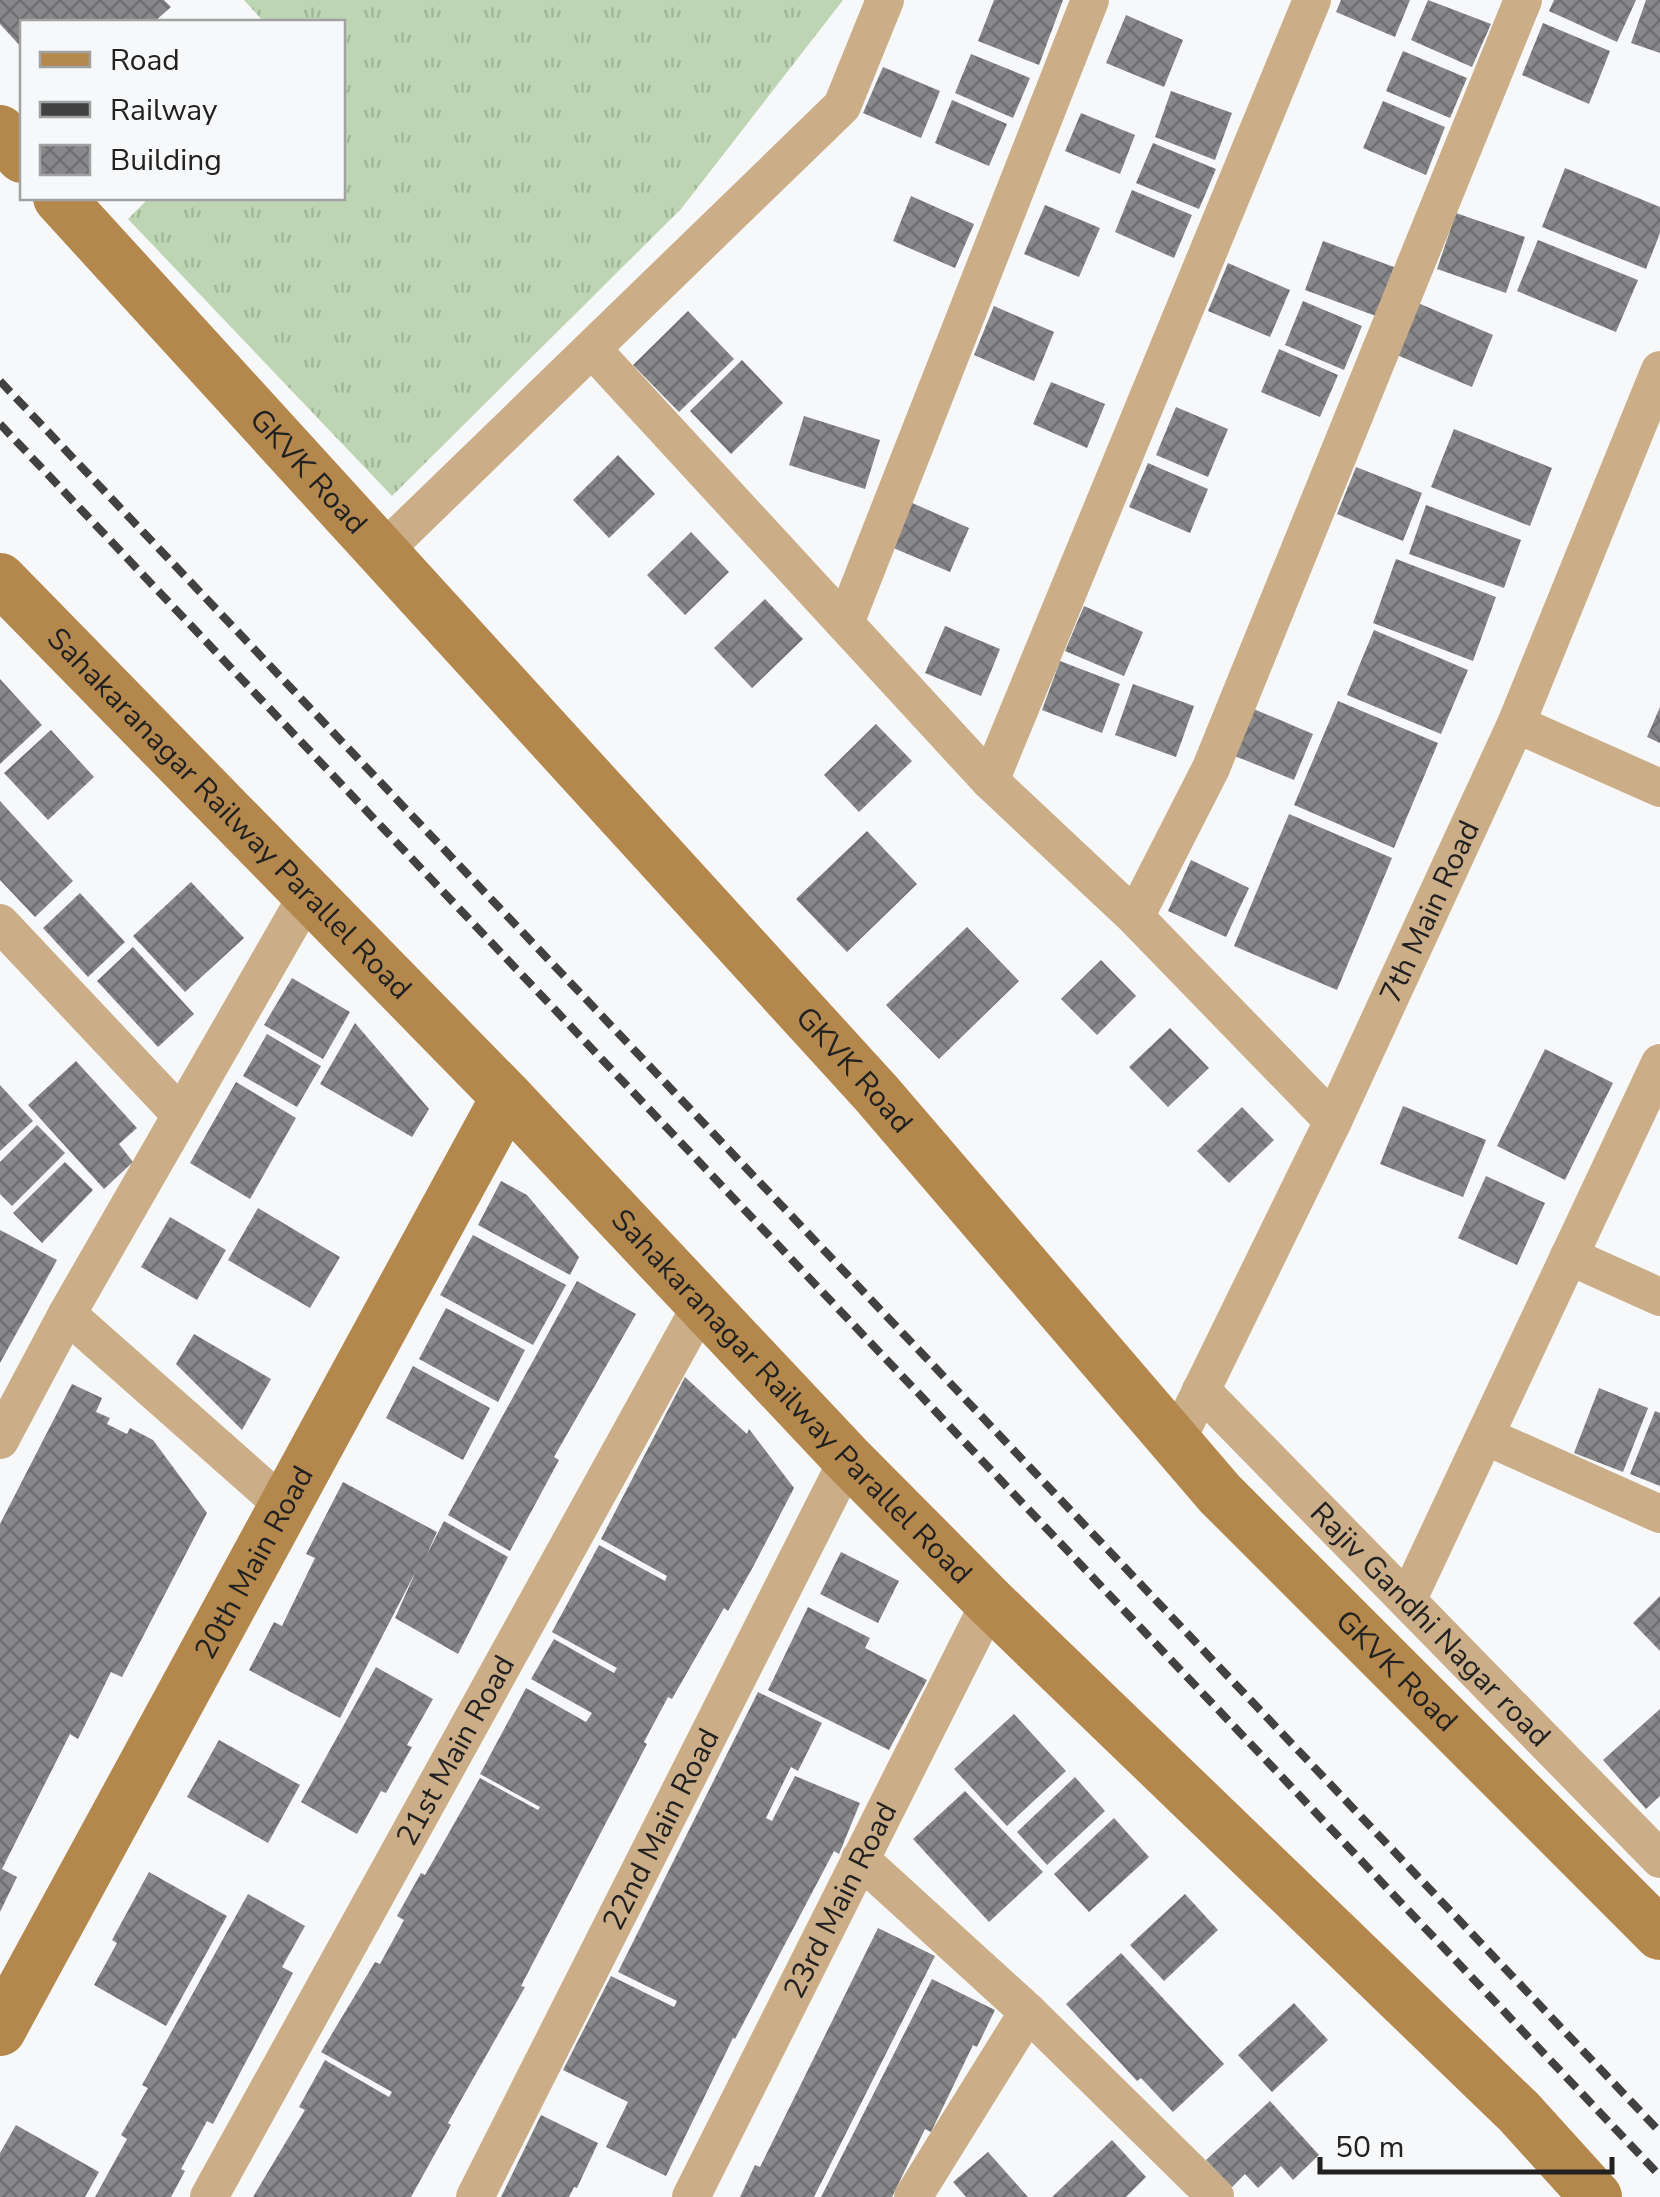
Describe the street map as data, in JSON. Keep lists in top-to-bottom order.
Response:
{
  "streets": {
    "street": [
      "GKVK Road",
      "Sahakaranagar Railway Parallel Road",
      "7th Main Road",
      "20th Main Road",
      "Rajiv Gandhi Nagar road",
      "21st Main Road",
      "22nd Main Road",
      "23rd Main Road"
    ]
  },
  "crossings": [
    ["GKVK Road", "7th Main Road"],
    ["Sahakaranagar Railway Parallel Road", "20th Main Road"],
    ["Sahakaranagar Railway Parallel Road", "21st Main Road"],
    ["Sahakaranagar Railway Parallel Road", "22nd Main Road"],
    ["Sahakaranagar Railway Parallel Road", "23rd Main Road"],
    ["7th Main Road", "Rajiv Gandhi Nagar road"]
  ],
  "legend": ["Road", "Railway", "Building"],
  "scale_bar": "50 m"
}
